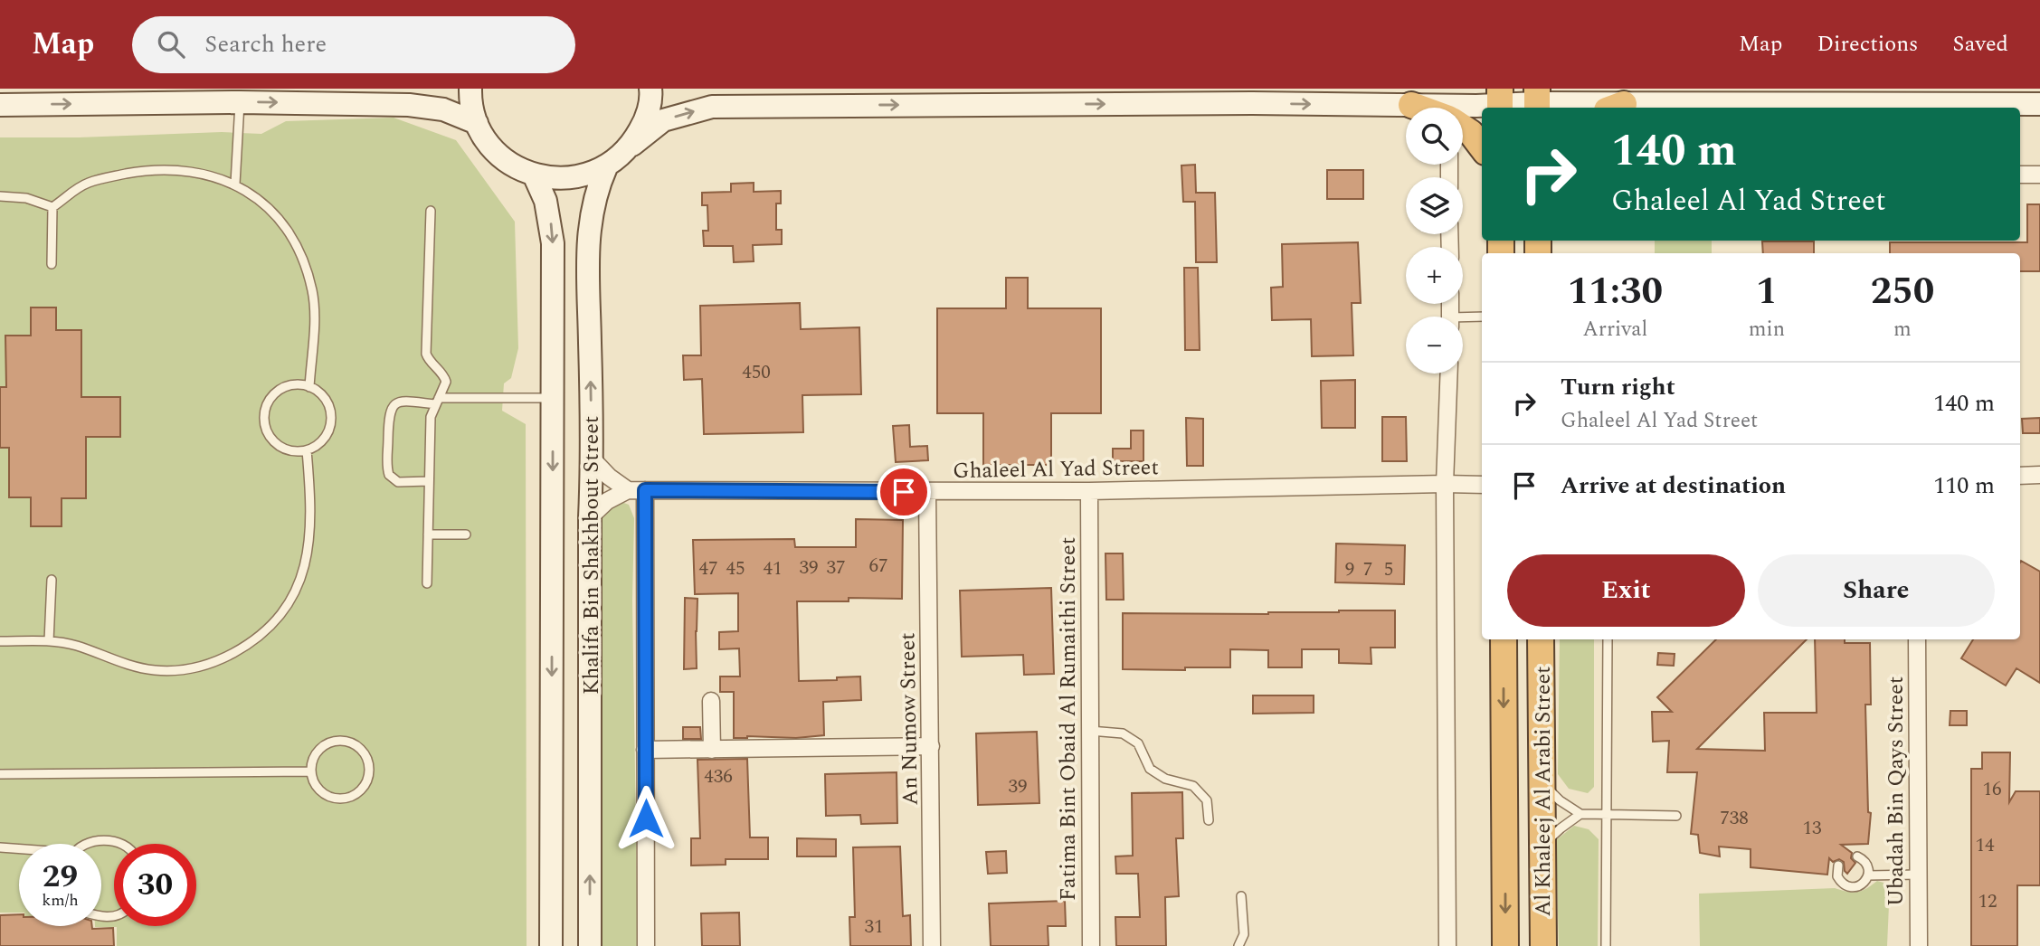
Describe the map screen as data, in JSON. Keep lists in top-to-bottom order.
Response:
{
  "streets": {
    "highway": ["Al Khaleej Al Arabi Street"],
    "main road": ["Khalifa Bin Shakhbout Street"],
    "street": [
      "Ghaleel Al Yad Street",
      "An Numow Street",
      "Fatima Bint Obaid Al Rumaithi Street",
      "Ubadah Bin Qays Street"
    ]
  },
  "crossings": [
    ["Ghaleel Al Yad Street", "An Numow Street"],
    ["Ghaleel Al Yad Street", "Fatima Bint Obaid Al Rumaithi Street"]
  ],
  "house_numbers": [
    "450",
    "67",
    "39",
    "37",
    "47",
    "45",
    "41",
    "9",
    "7",
    "5",
    "436",
    "39",
    "16",
    "738",
    "13",
    "14",
    "12",
    "31"
  ],
  "page": {
    "header": "Map",
    "search": "Search here",
    "nav": ["Map", "Directions", "Saved"],
    "map_buttons": ["+", "−"],
    "turn": ["140 m", "Ghaleel Al Yad Street"],
    "eta": [
      "11:30",
      "Arrival",
      "1",
      "min",
      "250",
      "m"
    ],
    "list": [
      {
        "name": "Turn right",
        "note": "Ghaleel Al Yad Street",
        "value": "140 m"
      },
      {
        "name": "Arrive at destination",
        "value": "110 m"
      }
    ],
    "buttons": ["Exit", "Share"],
    "speed": "29 km/h",
    "limit": "30"
  }
}
